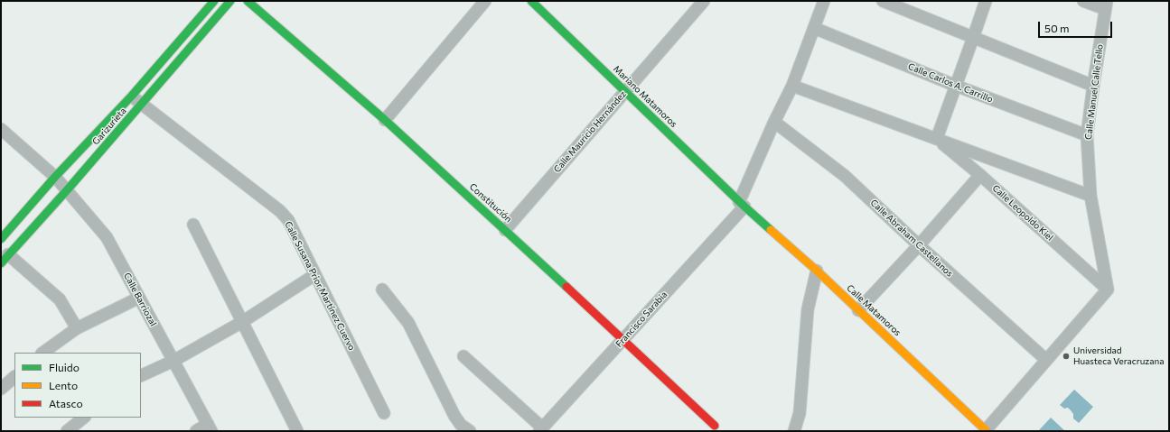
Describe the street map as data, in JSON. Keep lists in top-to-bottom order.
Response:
{
  "streets": {
    "street": [
      "Calle Carlos A. Carrillo",
      "Calle Manuel Calle Tello",
      "Mariano Matamoros",
      "Garizurieta",
      "Calle Mauricio Hernández",
      "Constitución",
      "Calle Leopoldo Kiel",
      "Calle Abraham Castellanos",
      "Calle Susana Prior Martínez Cuervo",
      "Calle Barriozal",
      "Calle Matamoros",
      "Francisco Sarabia"
    ]
  },
  "crossings": [
    ["Calle Carlos A. Carrillo", "Calle Manuel Calle Tello"],
    ["Calle Carlos A. Carrillo", "Francisco Sarabia"],
    ["Calle Manuel Calle Tello", "Calle Leopoldo Kiel"],
    ["Mariano Matamoros", "Calle Mauricio Hernández"],
    ["Mariano Matamoros", "Calle Matamoros"],
    ["Mariano Matamoros", "Francisco Sarabia"],
    ["Garizurieta", "Calle Susana Prior Martínez Cuervo"],
    ["Garizurieta", "Calle Barriozal"],
    ["Calle Mauricio Hernández", "Constitución"],
    ["Constitución", "Francisco Sarabia"],
    ["Calle Abraham Castellanos", "Francisco Sarabia"],
    ["Calle Matamoros", "Francisco Sarabia"]
  ],
  "places": ["Universidad Huasteca Veracruzana"],
  "legend": ["Fluido", "Lento", "Atasco"],
  "scale_bar": "50 m"
}
